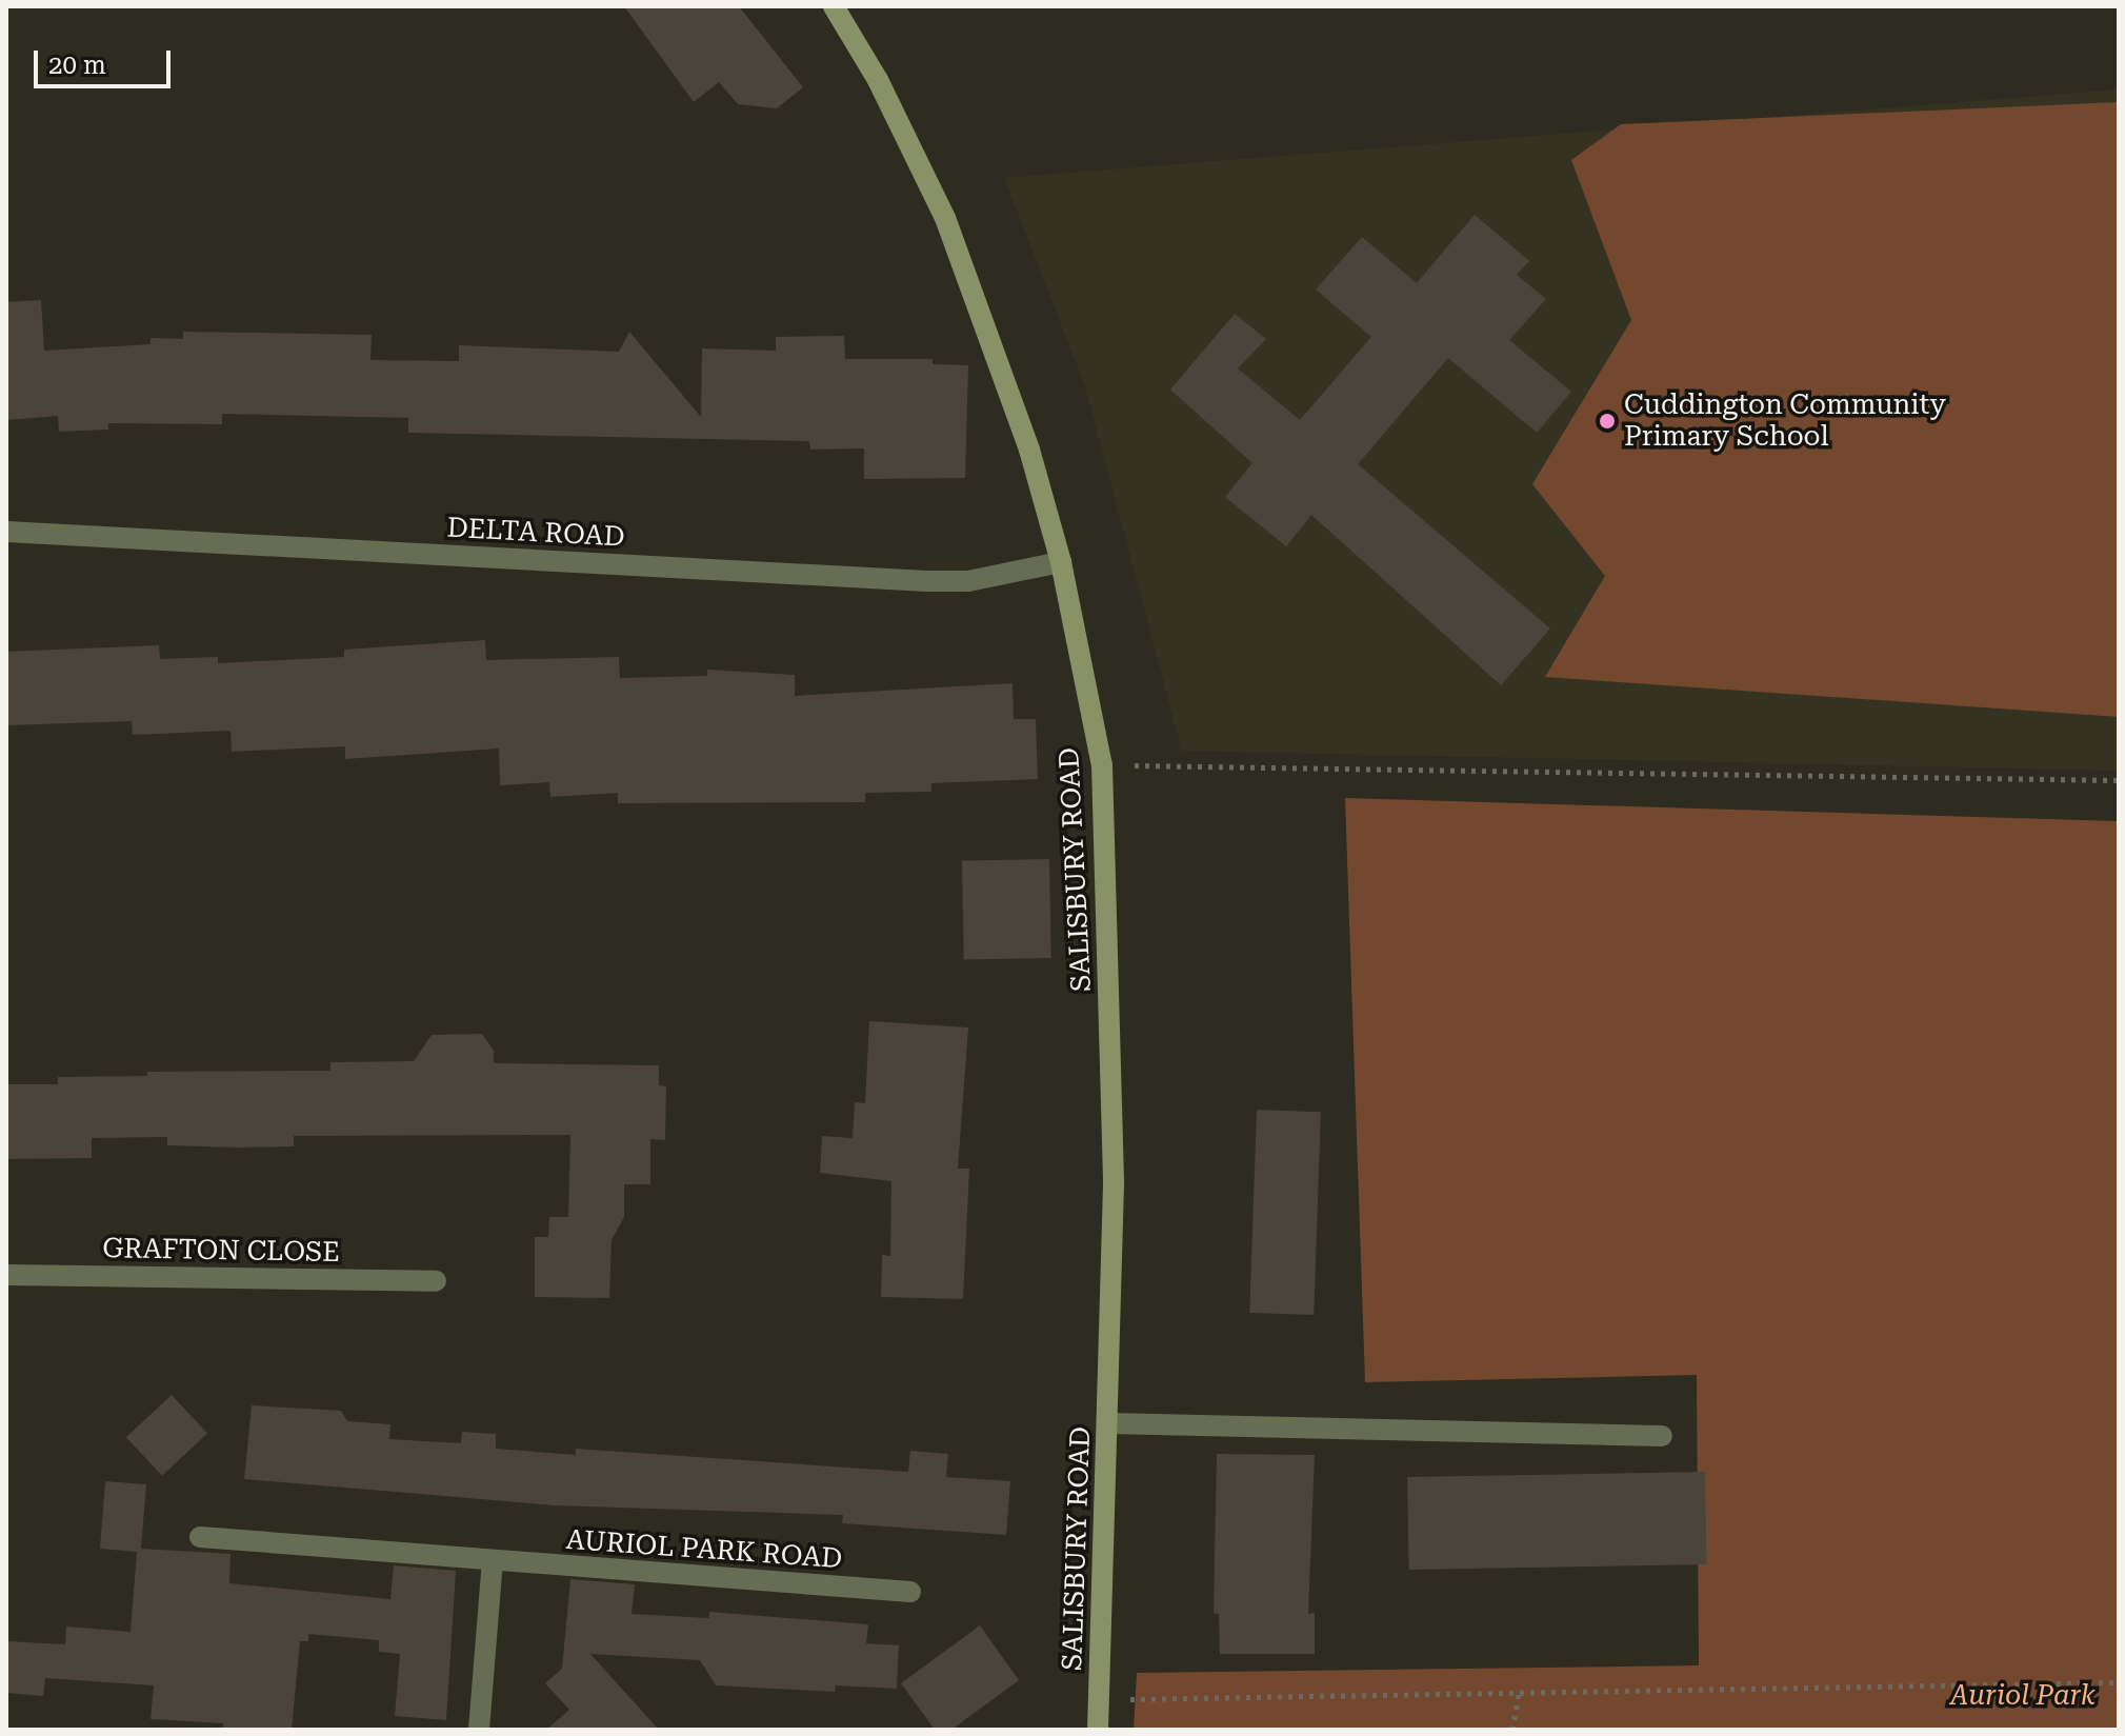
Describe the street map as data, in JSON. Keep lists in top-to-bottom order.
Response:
{
  "streets": {
    "street": [
      "DELTA ROAD",
      "SALISBURY ROAD",
      "GRAFTON CLOSE",
      "AURIOL PARK ROAD"
    ]
  },
  "crossings": [
    ["DELTA ROAD", "SALISBURY ROAD"]
  ],
  "parks": ["Auriol Park"],
  "places": ["Cuddington Community Primary School"],
  "scale_bar": "20 m"
}
